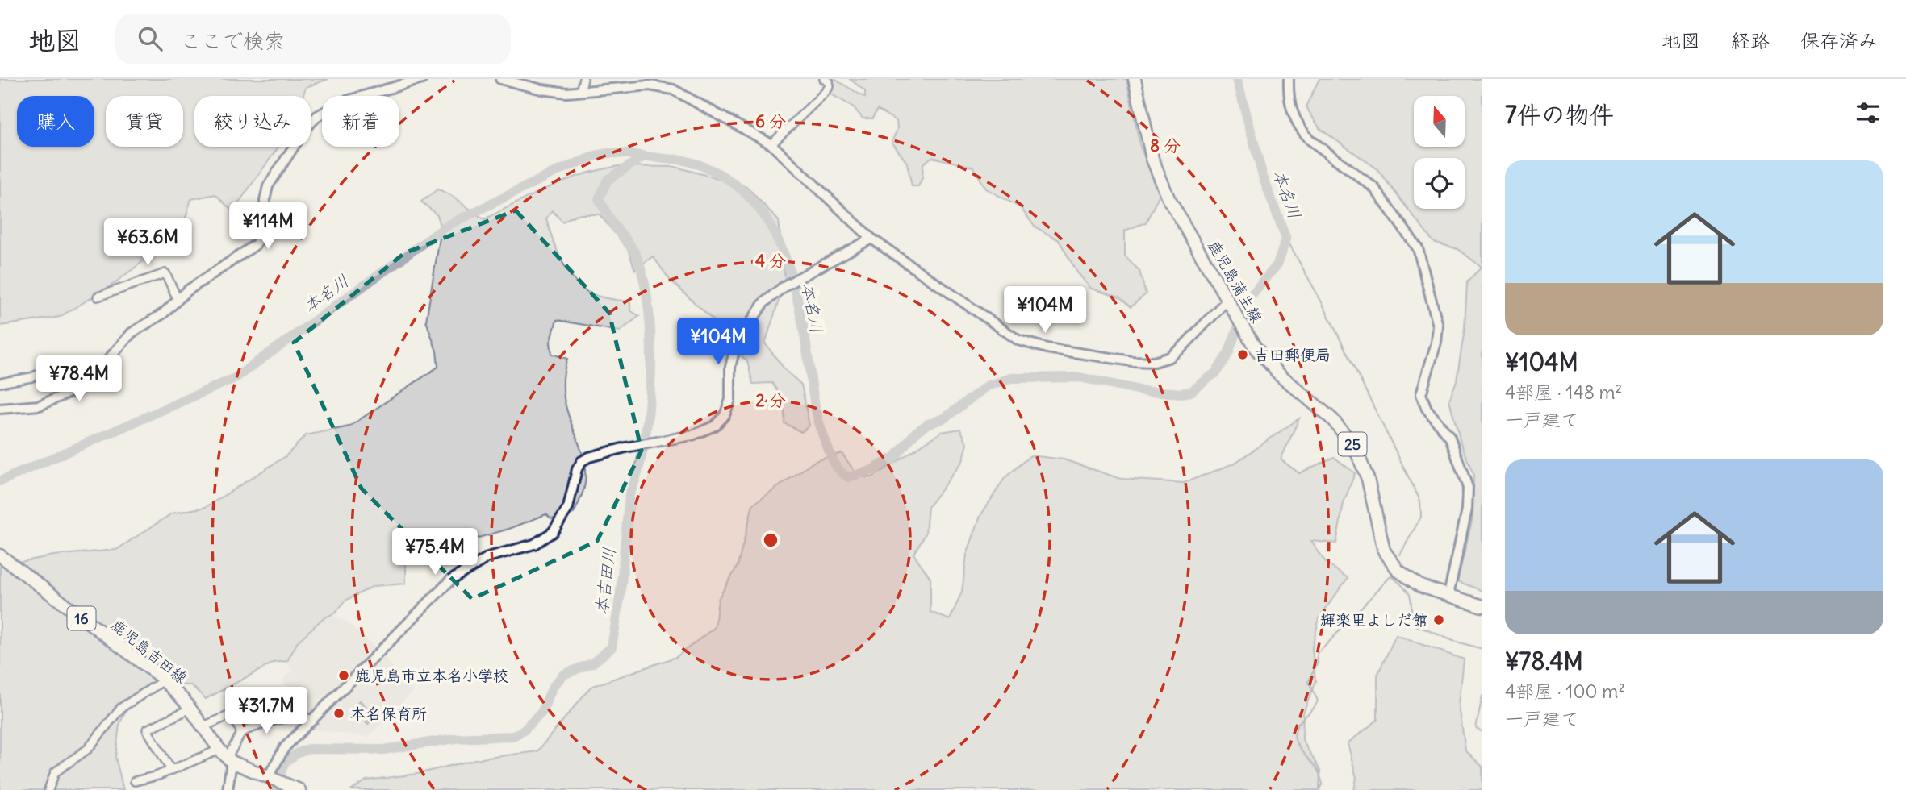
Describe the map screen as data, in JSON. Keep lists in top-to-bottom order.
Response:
{
  "streets": {
    "main road": [
      "鹿児島蒲生線",
      "25",
      "16",
      "鹿児島吉田線"
    ]
  },
  "water": ["本名川", "本吉田川"],
  "places": [
    "吉田郵便局",
    "輝楽里よしだ館",
    "鹿児島市立本名小学校",
    "本名保育所"
  ],
  "north": "top",
  "page": {
    "header": "地図",
    "search": "ここで検索",
    "nav": ["地図", "経路", "保存済み"],
    "heading": "7件の物件",
    "chip": [
      "購入",
      "賃貸",
      "絞り込み",
      "新着"
    ],
    "list": [
      {
        "name": "¥104M",
        "note": "4部屋 · 148 m² · 一戸建て"
      },
      {
        "name": "¥78.4M",
        "note": "4部屋 · 100 m² · 一戸建て"
      }
    ],
    "price": [
      "¥114M",
      "¥63.6M",
      "¥104M",
      "¥104M",
      "¥78.4M",
      "¥75.4M",
      "¥31.7M"
    ]
  },
  "rings": [
    "6 分",
    "8 分",
    "4 分",
    "2 分"
  ]
}
